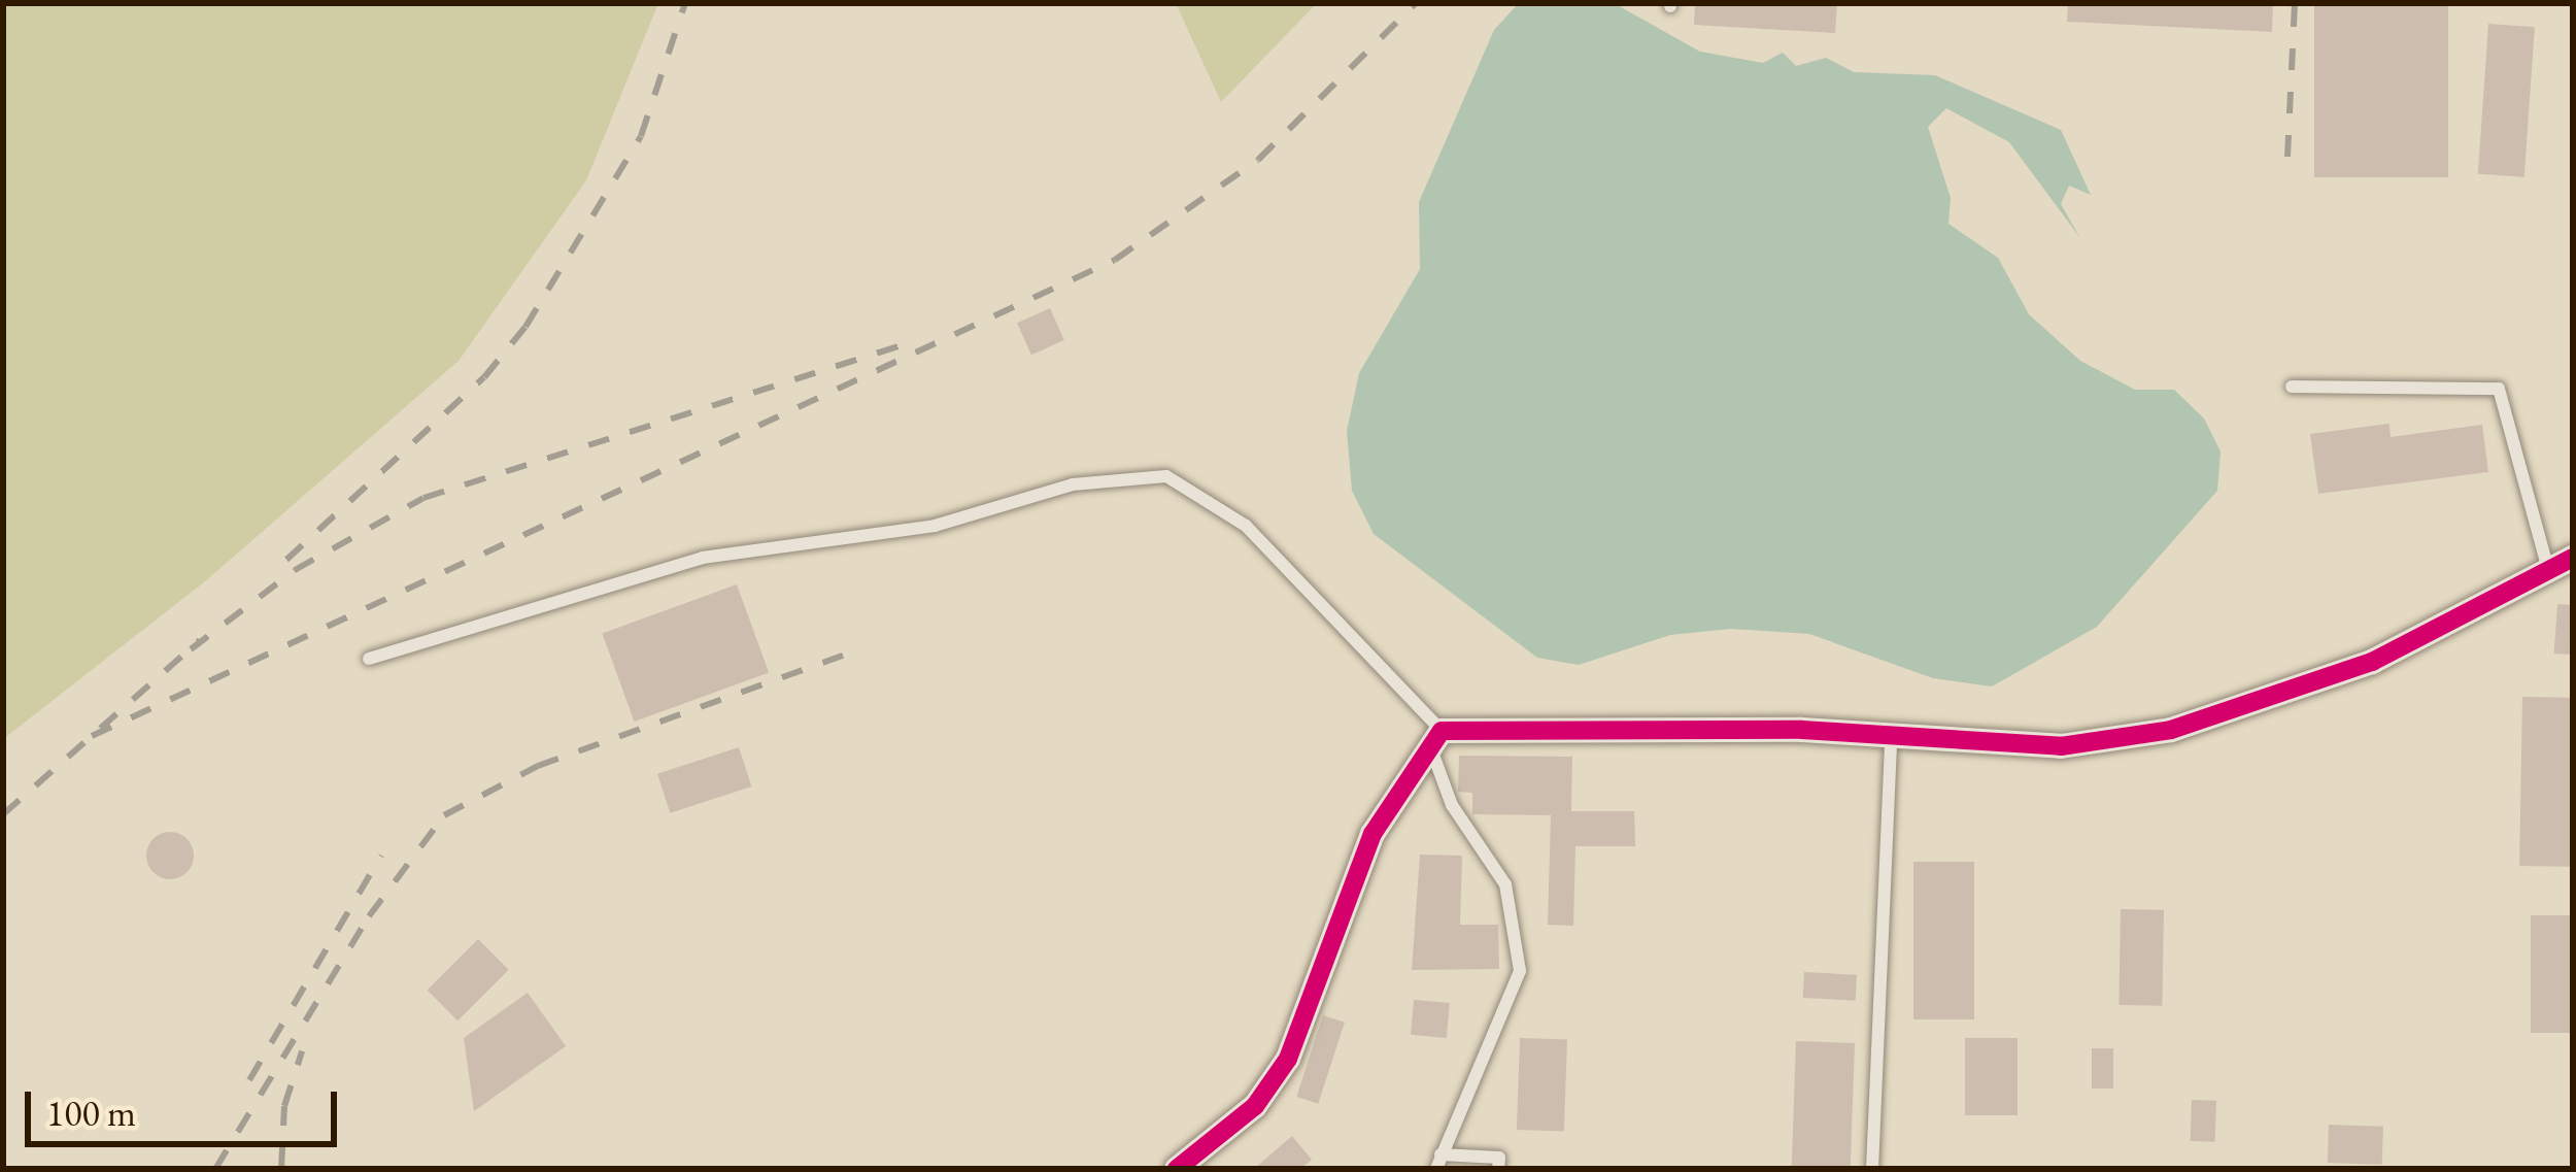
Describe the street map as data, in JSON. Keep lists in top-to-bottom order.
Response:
{
  "scale_bar": "100 m"
}
